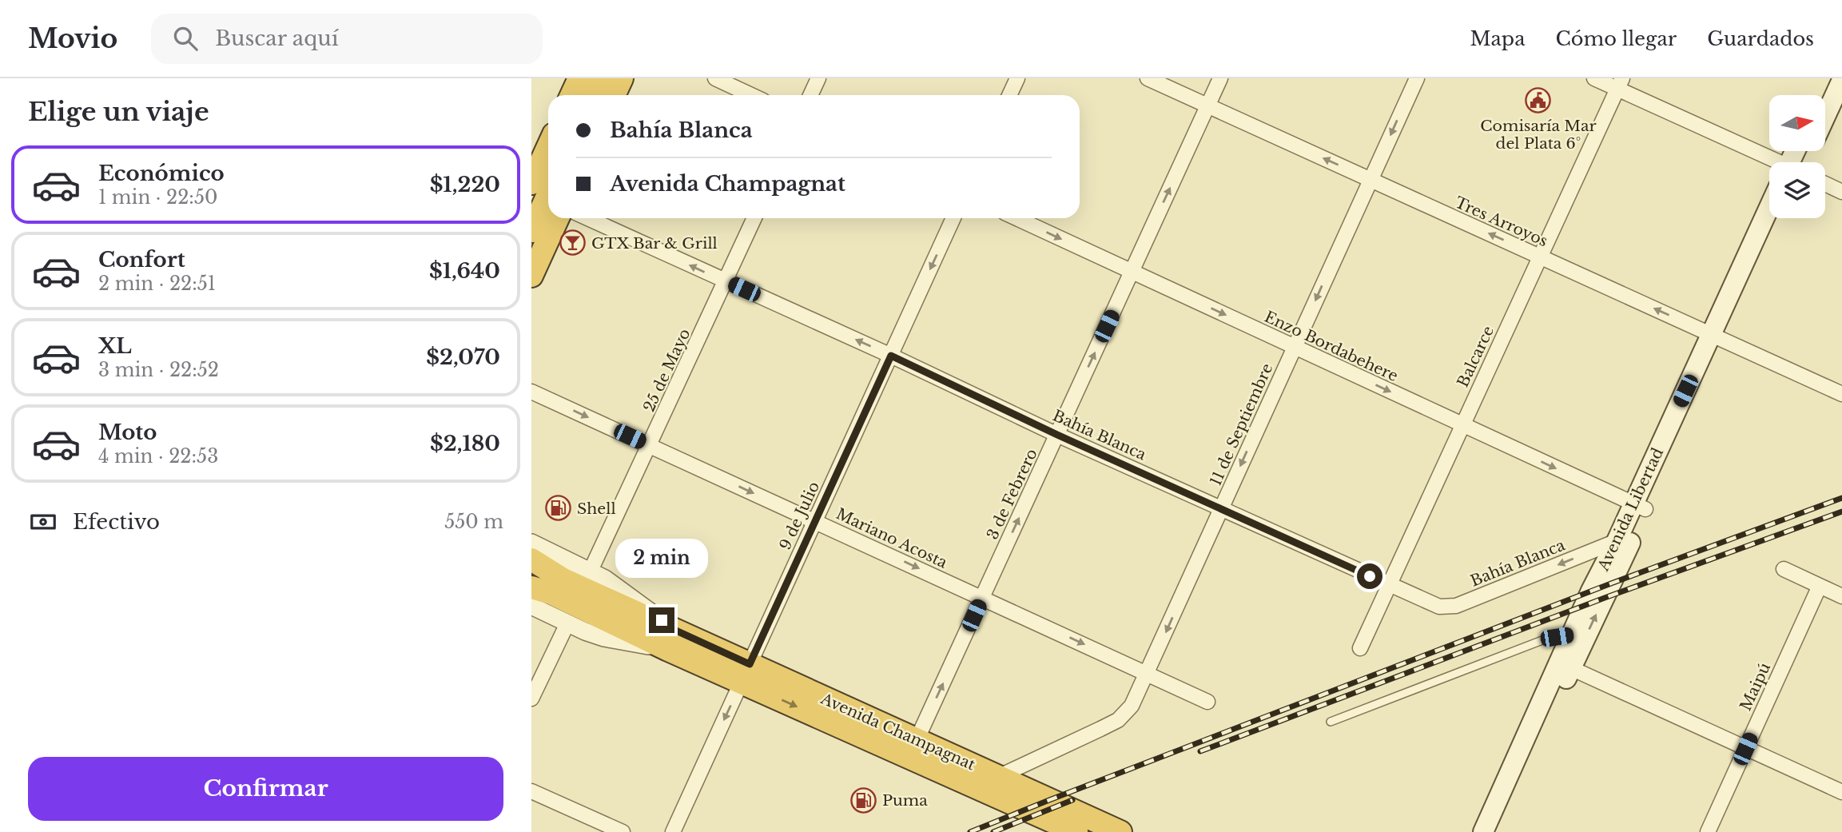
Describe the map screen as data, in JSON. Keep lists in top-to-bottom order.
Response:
{
  "streets": {
    "highway": ["Avenida Champagnat"],
    "main road": ["Avenida Libertad"],
    "street": [
      "Tres Arroyos",
      "Enzo Bordabehere",
      "Balcarce",
      "25 de Mayo",
      "11 de Septiembre",
      "Bahía Blanca",
      "3 de Febrero",
      "9 de Julio",
      "Mariano Acosta",
      "Maipú"
    ]
  },
  "crossings": [
    ["Tres Arroyos", "Balcarce"],
    ["Tres Arroyos", "11 de Septiembre"],
    ["Tres Arroyos", "3 de Febrero"],
    ["Tres Arroyos", "Avenida Libertad"],
    ["Enzo Bordabehere", "Balcarce"],
    ["Enzo Bordabehere", "11 de Septiembre"],
    ["Enzo Bordabehere", "3 de Febrero"],
    ["Enzo Bordabehere", "Avenida Libertad"],
    ["Balcarce", "Bahía Blanca"],
    ["25 de Mayo", "Bahía Blanca"],
    ["25 de Mayo", "Mariano Acosta"],
    ["25 de Mayo", "Avenida Champagnat"],
    ["11 de Septiembre", "Bahía Blanca"],
    ["11 de Septiembre", "Mariano Acosta"],
    ["11 de Septiembre", "Avenida Champagnat"],
    ["Bahía Blanca", "3 de Febrero"],
    ["Bahía Blanca", "Avenida Libertad"],
    ["Bahía Blanca", "9 de Julio"],
    ["3 de Febrero", "Mariano Acosta"],
    ["3 de Febrero", "Avenida Champagnat"],
    ["9 de Julio", "Mariano Acosta"],
    ["9 de Julio", "Avenida Champagnat"]
  ],
  "one_way": [
    "Tres Arroyos",
    "Enzo Bordabehere",
    "11 de Septiembre",
    "Bahía Blanca",
    "3 de Febrero",
    "9 de Julio",
    "Mariano Acosta"
  ],
  "places": {
    "public building": ["Comisaría Mar del Plata 6°"],
    "bar": ["GTX Bar & Grill"],
    "fuel station": ["Shell", "Puma"]
  },
  "north": "right",
  "page": {
    "header": "Movio",
    "search": "Buscar aquí",
    "nav": ["Mapa", "Cómo llegar", "Guardados"],
    "heading": "Elige un viaje",
    "banner": ["Bahía Blanca", "Avenida Champagnat"],
    "list": [
      {
        "name": "Económico",
        "note": "1 min · 22:50",
        "value": "$1,220"
      },
      {
        "name": "Confort",
        "note": "2 min · 22:51",
        "value": "$1,640"
      },
      {
        "name": "XL",
        "note": "3 min · 22:52",
        "value": "$2,070"
      },
      {
        "name": "Moto",
        "note": "4 min · 22:53",
        "value": "$2,180"
      }
    ],
    "pay": ["Efectivo", "550 m"],
    "bubble": "2 min",
    "buttons": "Confirmar"
  }
}
